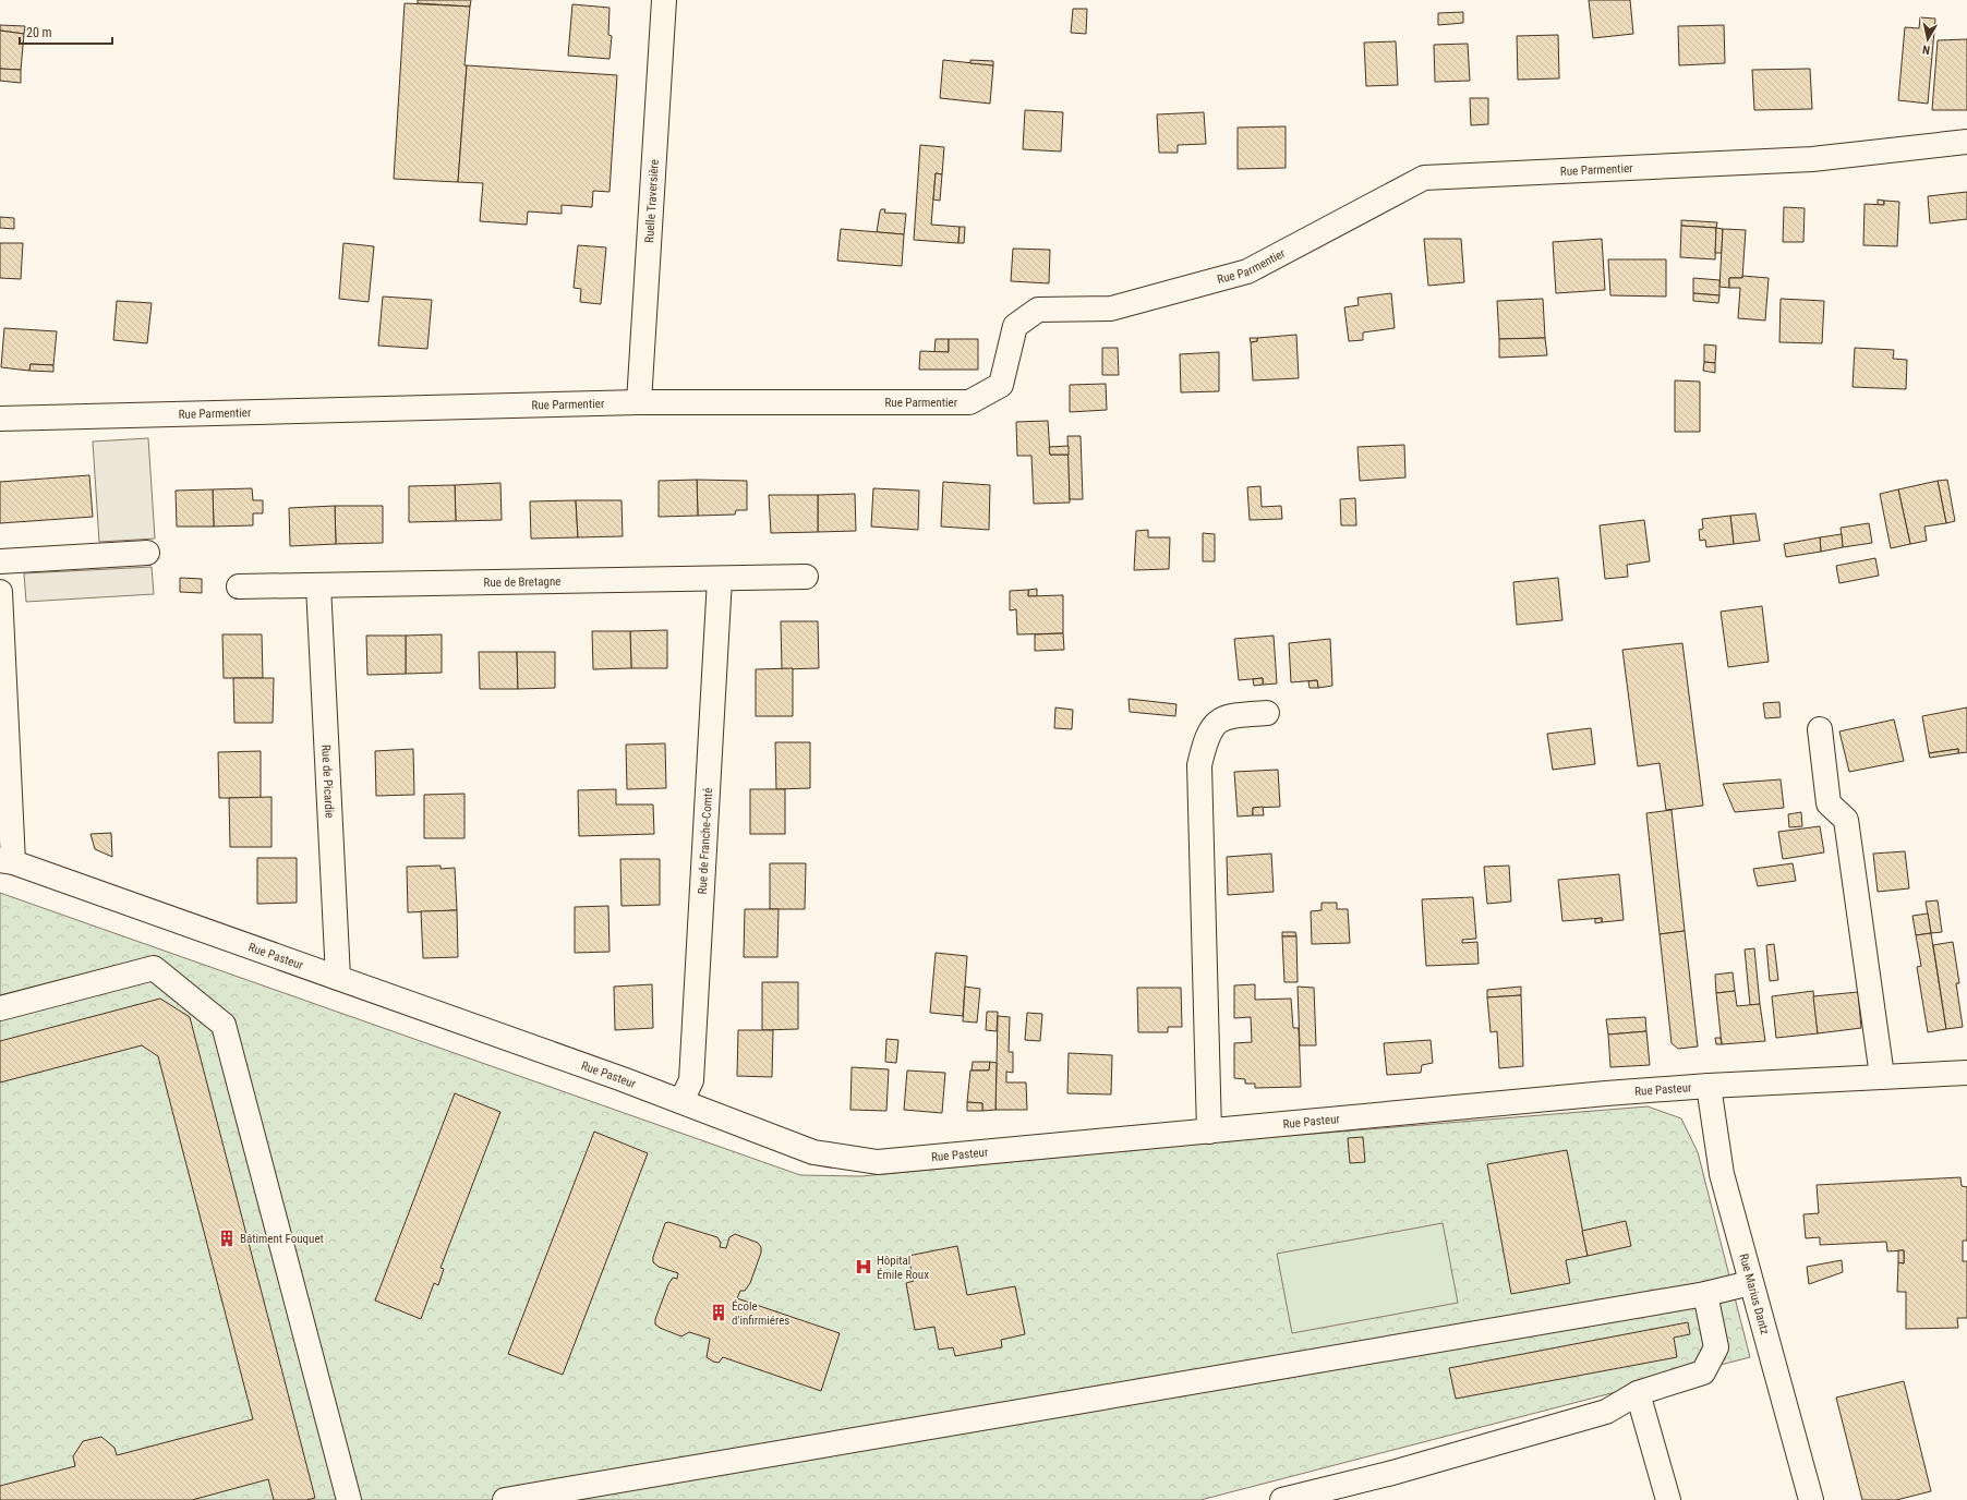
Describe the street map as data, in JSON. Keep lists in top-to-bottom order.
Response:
{
  "streets": {
    "street": [
      "Rue Parmentier",
      "Ruelle Traversière",
      "Rue de Bretagne",
      "Rue de Picardie",
      "Rue de Franche-Comté",
      "Rue Pasteur",
      "Rue Marius Dantz"
    ]
  },
  "crossings": [
    ["Rue Parmentier", "Ruelle Traversière"],
    ["Rue de Bretagne", "Rue de Picardie"],
    ["Rue de Bretagne", "Rue de Franche-Comté"],
    ["Rue de Picardie", "Rue Pasteur"],
    ["Rue de Franche-Comté", "Rue Pasteur"],
    ["Rue Pasteur", "Rue Marius Dantz"]
  ],
  "places": {
    "building": ["Bâtiment Fouquet", "École d'infirmiéres"],
    "hospital": ["Hôpital Émile Roux"]
  },
  "scale_bar": "20 m",
  "north": "bottom"
}
